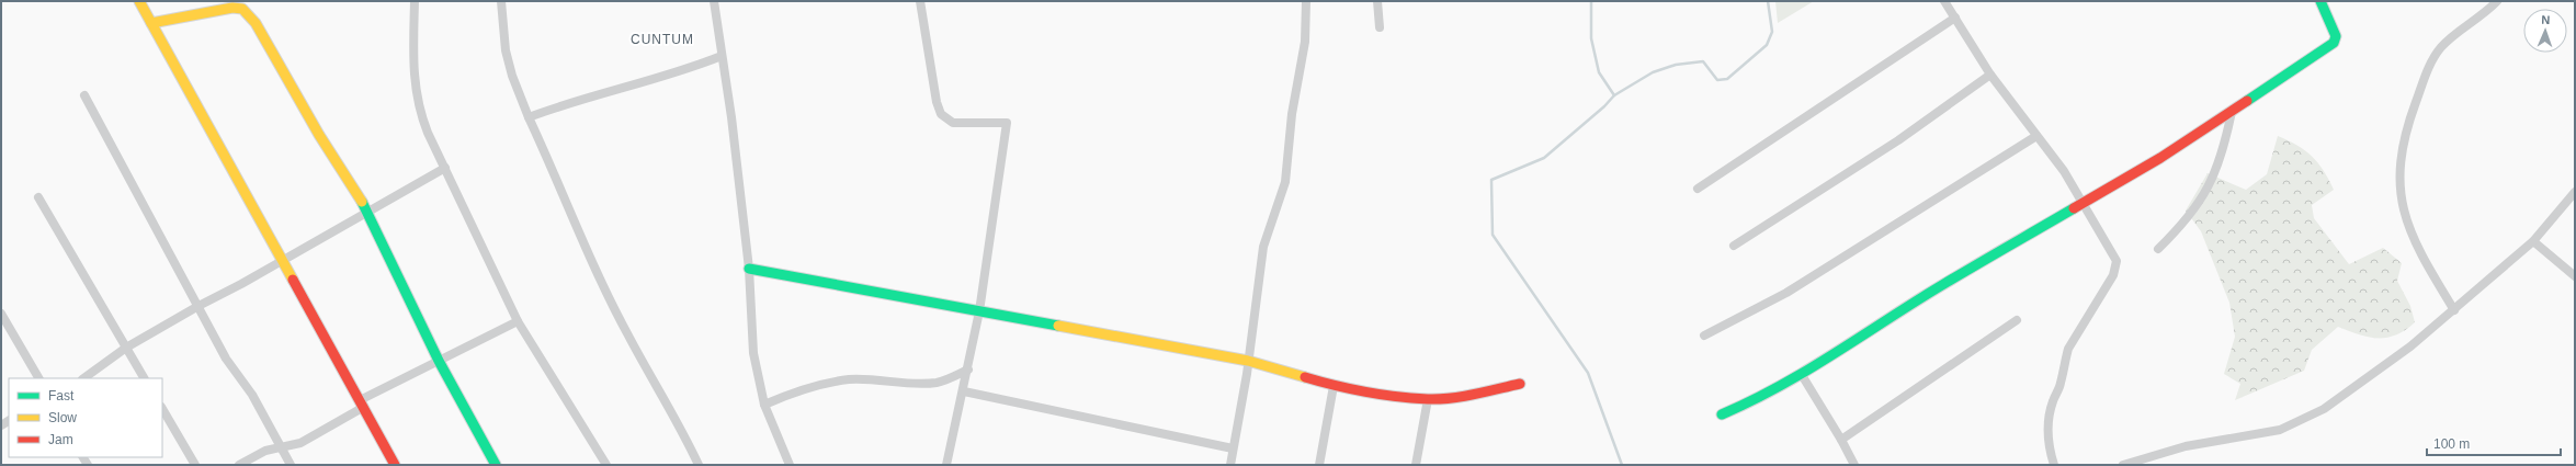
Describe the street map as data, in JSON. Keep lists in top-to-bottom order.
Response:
{
  "districts": ["CUNTUM"],
  "legend": ["Fast", "Slow", "Jam"],
  "scale_bar": "100 m",
  "north": "top"
}
